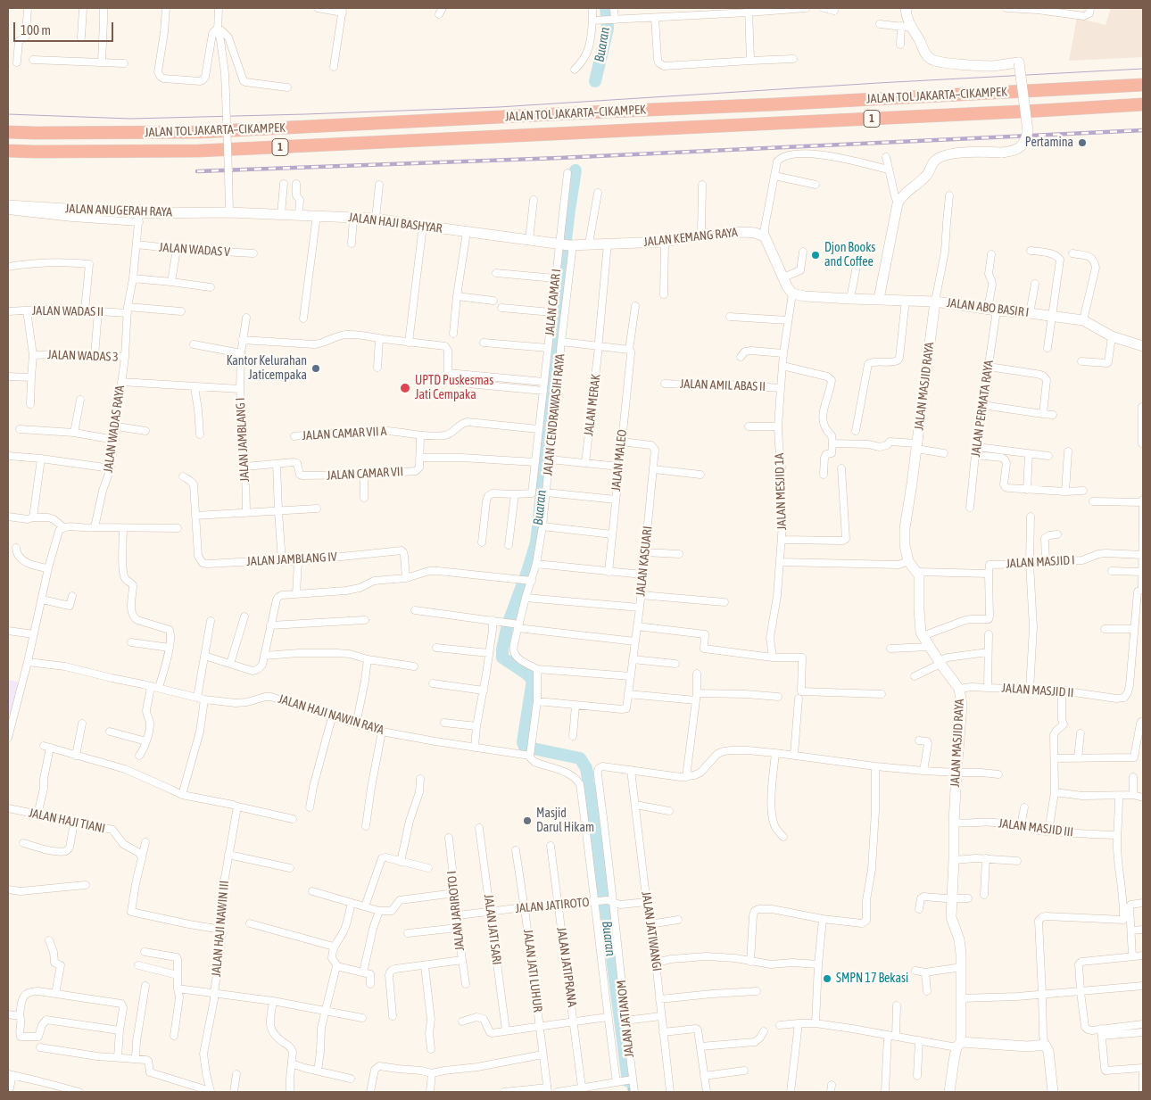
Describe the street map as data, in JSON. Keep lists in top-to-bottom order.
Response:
{
  "streets": {
    "highway": ["JALAN TOL JAKARTA–CIKAMPEK", "1"],
    "street": [
      "JALAN ANUGERAH RAYA",
      "JALAN HAJI BASHYAR",
      "JALAN KEMANG RAYA",
      "JALAN WADAS V",
      "JALAN CAMAR I",
      "JALAN ABO BASIR I",
      "JALAN WADAS II",
      "JALAN WADAS 3",
      "JALAN AMIL ABAS II",
      "JALAN MASJID RAYA",
      "JALAN MERAK",
      "JALAN PERMATA RAYA",
      "JALAN CENDRAWASIH RAYA",
      "JALAN WADAS RAYA",
      "JALAN CAMAR VII A",
      "JALAN JAMBLANG I",
      "JALAN MALEO",
      "JALAN CAMAR VII",
      "JALAN MESJID 1A",
      "JALAN JAMBLANG IV",
      "JALAN KASUARI",
      "JALAN MASJID I",
      "JALAN MASJID II",
      "JALAN HAJI NAWIN RAYA",
      "JALAN HAJI TIANI",
      "JALAN MASJID III",
      "JALAN JATIROTO",
      "JALAN JARIROTO I",
      "JALAN HAJI NAWIN III",
      "JALAN JATI SARI",
      "JALAN JATIWANGI",
      "JALAN JATIPRANA",
      "JALAN JATI LUHUR",
      "JALAN JATIANOM"
    ]
  },
  "crossings": [
    ["JALAN ANUGERAH RAYA", "JALAN HAJI BASHYAR"],
    ["JALAN ANUGERAH RAYA", "JALAN WADAS RAYA"],
    ["JALAN HAJI BASHYAR", "JALAN KEMANG RAYA"],
    ["JALAN HAJI BASHYAR", "JALAN CAMAR I"],
    ["JALAN HAJI BASHYAR", "JALAN CENDRAWASIH RAYA"],
    ["JALAN KEMANG RAYA", "JALAN CAMAR I"],
    ["JALAN KEMANG RAYA", "JALAN MERAK"],
    ["JALAN KEMANG RAYA", "JALAN CENDRAWASIH RAYA"],
    ["JALAN KEMANG RAYA", "JALAN MESJID 1A"],
    ["JALAN WADAS V", "JALAN WADAS RAYA"],
    ["JALAN CAMAR I", "JALAN CENDRAWASIH RAYA"],
    ["JALAN ABO BASIR I", "JALAN MASJID RAYA"],
    ["JALAN ABO BASIR I", "JALAN PERMATA RAYA"],
    ["JALAN WADAS II", "JALAN WADAS RAYA"],
    ["JALAN WADAS 3", "JALAN WADAS RAYA"],
    ["JALAN AMIL ABAS II", "JALAN MESJID 1A"],
    ["JALAN MASJID RAYA", "JALAN MASJID I"],
    ["JALAN MASJID RAYA", "JALAN MASJID II"],
    ["JALAN MASJID RAYA", "JALAN MASJID III"],
    ["JALAN CAMAR VII A", "JALAN CAMAR VII"],
    ["JALAN JAMBLANG I", "JALAN CAMAR VII"],
    ["JALAN MALEO", "JALAN KASUARI"],
    ["JALAN JATIROTO", "JALAN JARIROTO I"],
    ["JALAN JATIROTO", "JALAN JATI SARI"],
    ["JALAN JATIROTO", "JALAN JATIWANGI"],
    ["JALAN JATIROTO", "JALAN JATIPRANA"],
    ["JALAN JATIROTO", "JALAN JATI LUHUR"],
    ["JALAN JATIROTO", "JALAN JATIANOM"],
    ["JALAN JATIWANGI", "JALAN JATIANOM"]
  ],
  "water": ["Buaran"],
  "places": [
    "Pertamina",
    "Djon Books and Coffee",
    "Kantor Kelurahan Jaticempaka",
    "UPTD Puskesmas Jati Cempaka",
    "Masjid Darul Hikam",
    "SMPN 17 Bekasi"
  ],
  "scale_bar": "100 m"
}
